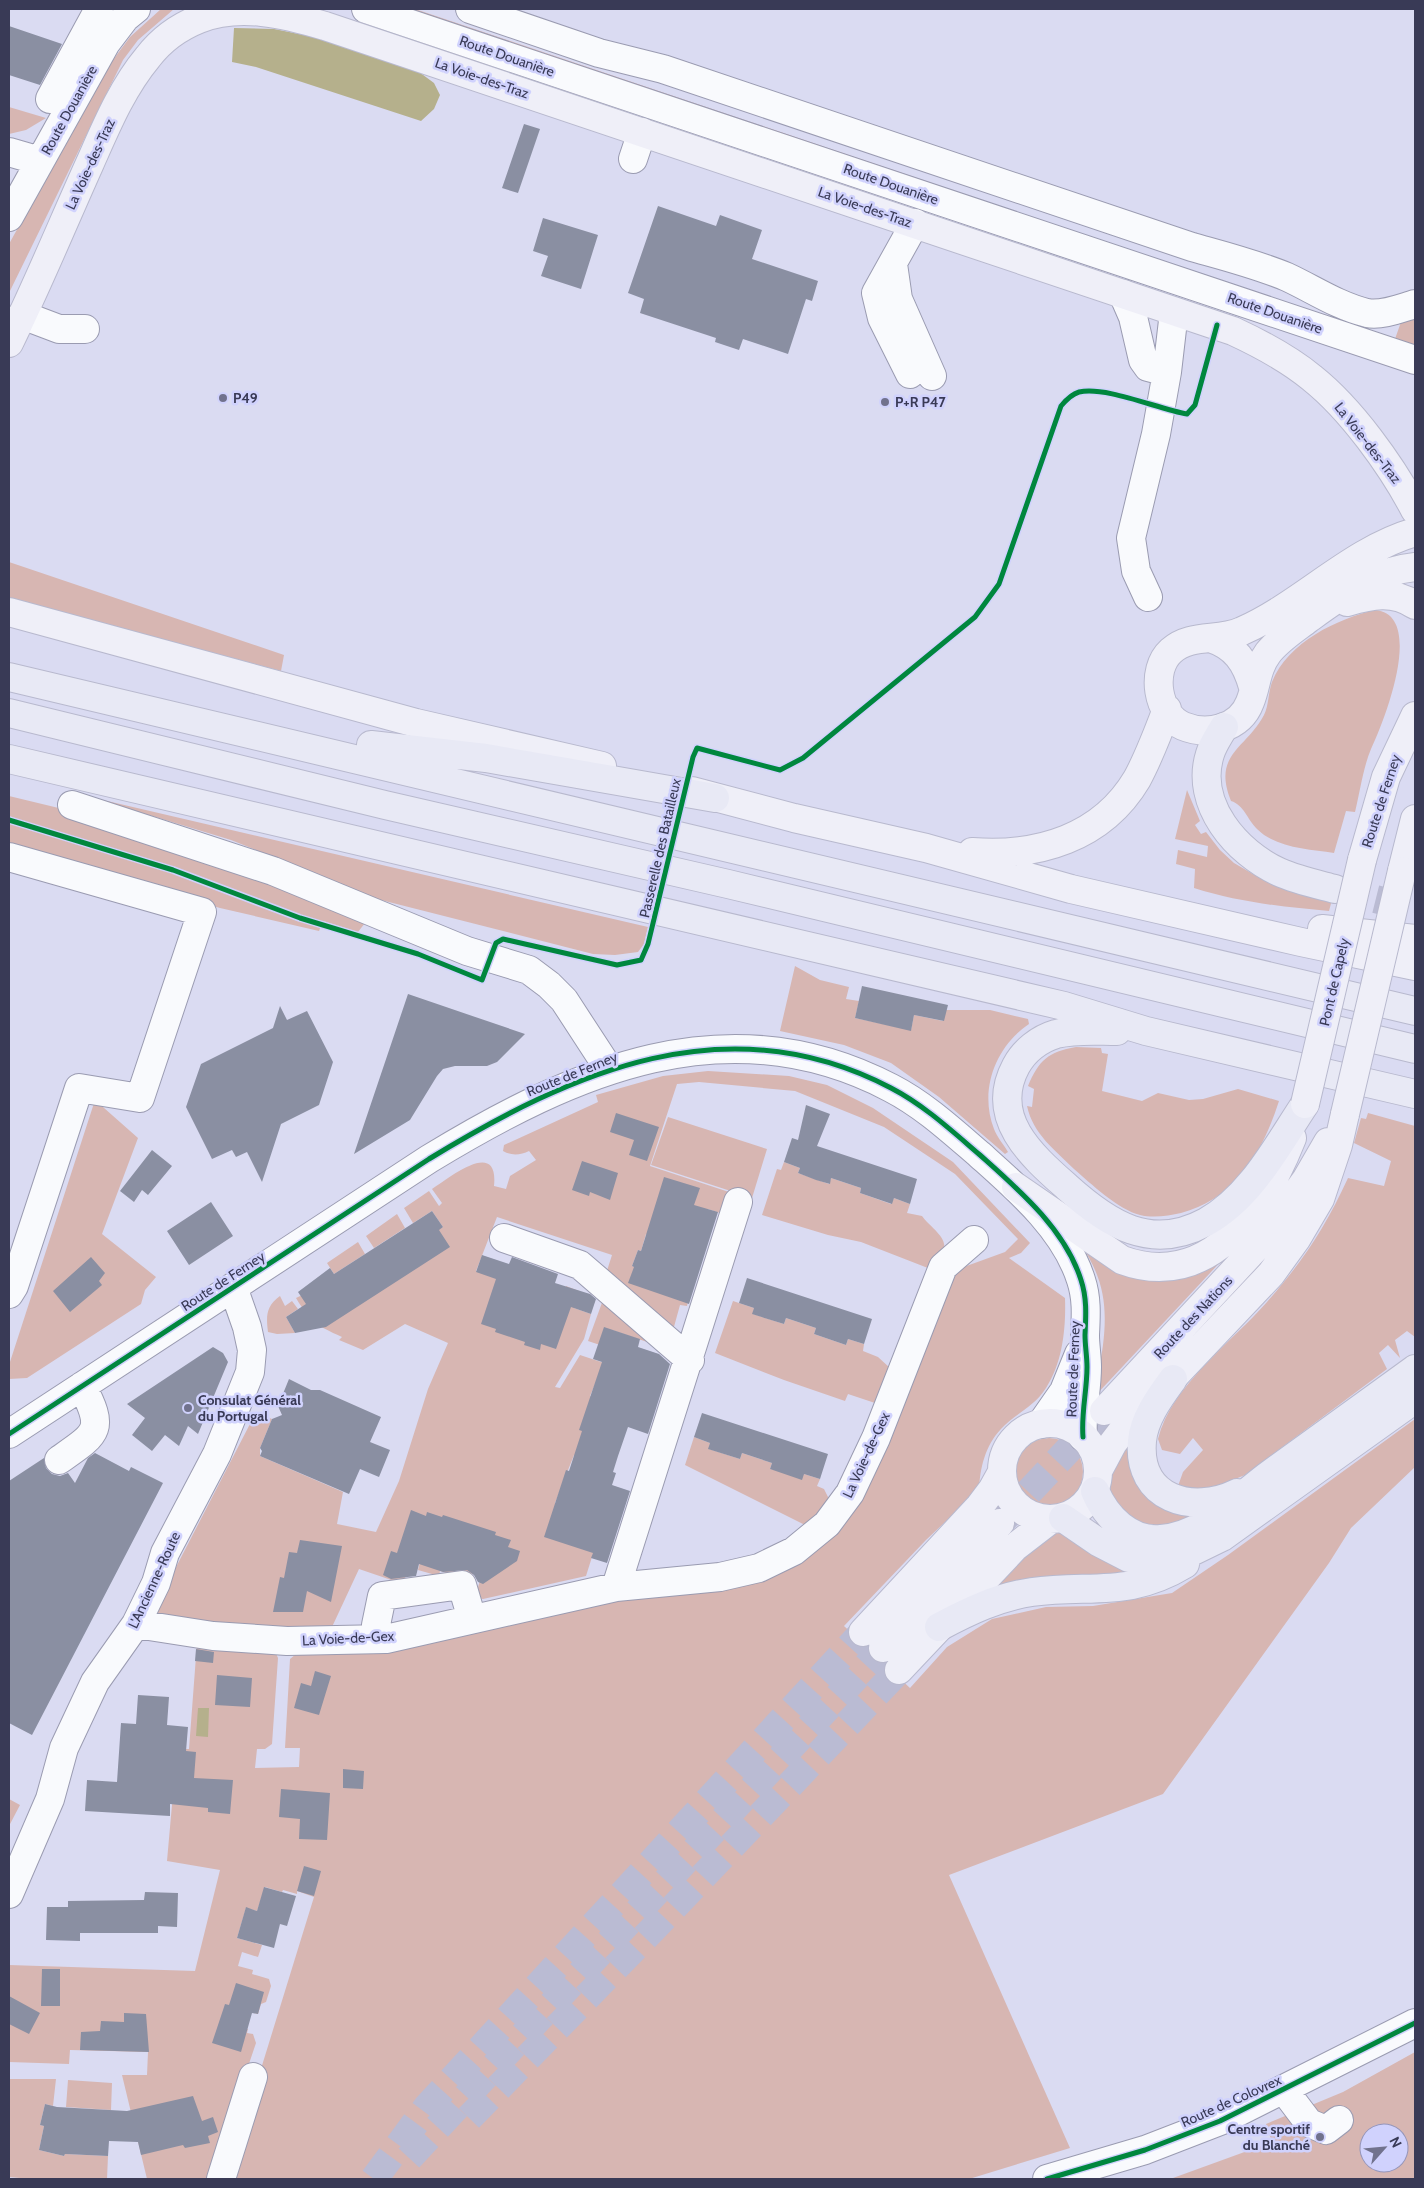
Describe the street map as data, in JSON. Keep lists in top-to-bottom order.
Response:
{
  "streets": {
    "main road": [
      "La Voie-des-Traz",
      "Route de Ferney",
      "Pont de Capely",
      "Route des Nations"
    ],
    "street": [
      "Route Douanière",
      "La Voie-de-Gex",
      "L'Ancienne-Route",
      "Route de Colovrex"
    ],
    "cycle path": ["Passerelle des Batailleux"]
  },
  "crossings": [
    ["Route de Ferney", "Pont de Capely"],
    ["Route de Ferney", "L'Ancienne-Route"],
    ["Pont de Capely", "Route des Nations"],
    ["La Voie-de-Gex", "L'Ancienne-Route"]
  ],
  "places": [
    "P49",
    "P+R P47",
    "Consulat Général du Portugal",
    "Centre sportif du Blanché"
  ],
  "north": "top right"
}
